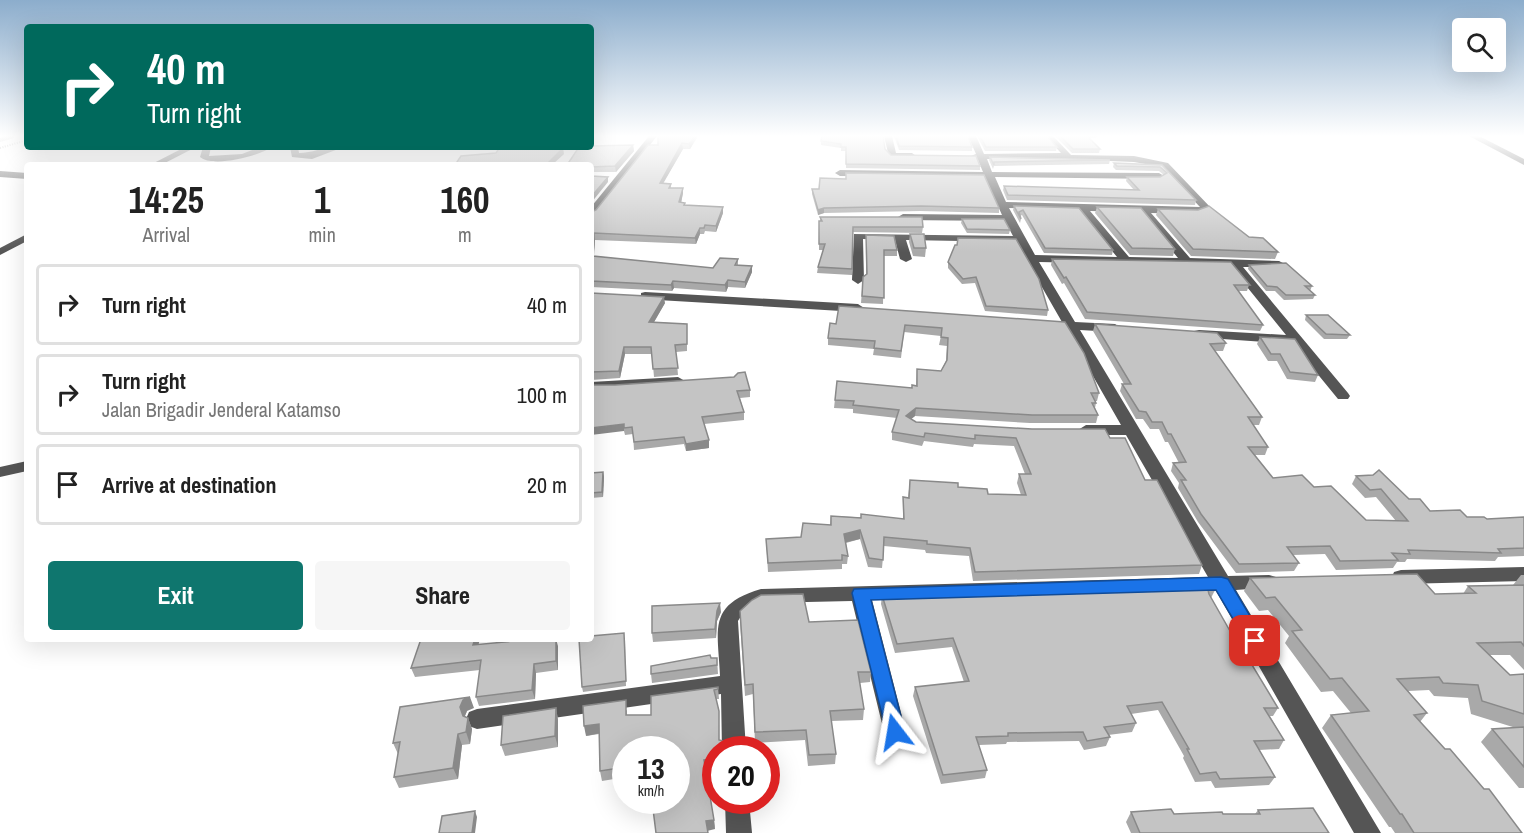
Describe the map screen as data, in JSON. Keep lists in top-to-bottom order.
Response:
{
  "page": {
    "turn": ["40 m", "Turn right"],
    "eta": [
      "14:25",
      "Arrival",
      "1",
      "min",
      "160",
      "m"
    ],
    "list": [
      {
        "name": "Turn right",
        "value": "40 m"
      },
      {
        "name": "Turn right",
        "note": "Jalan Brigadir Jenderal Katamso",
        "value": "100 m"
      },
      {
        "name": "Arrive at destination",
        "value": "20 m"
      }
    ],
    "buttons": ["Exit", "Share"],
    "speed": "13 km/h",
    "limit": "20"
  }
}
